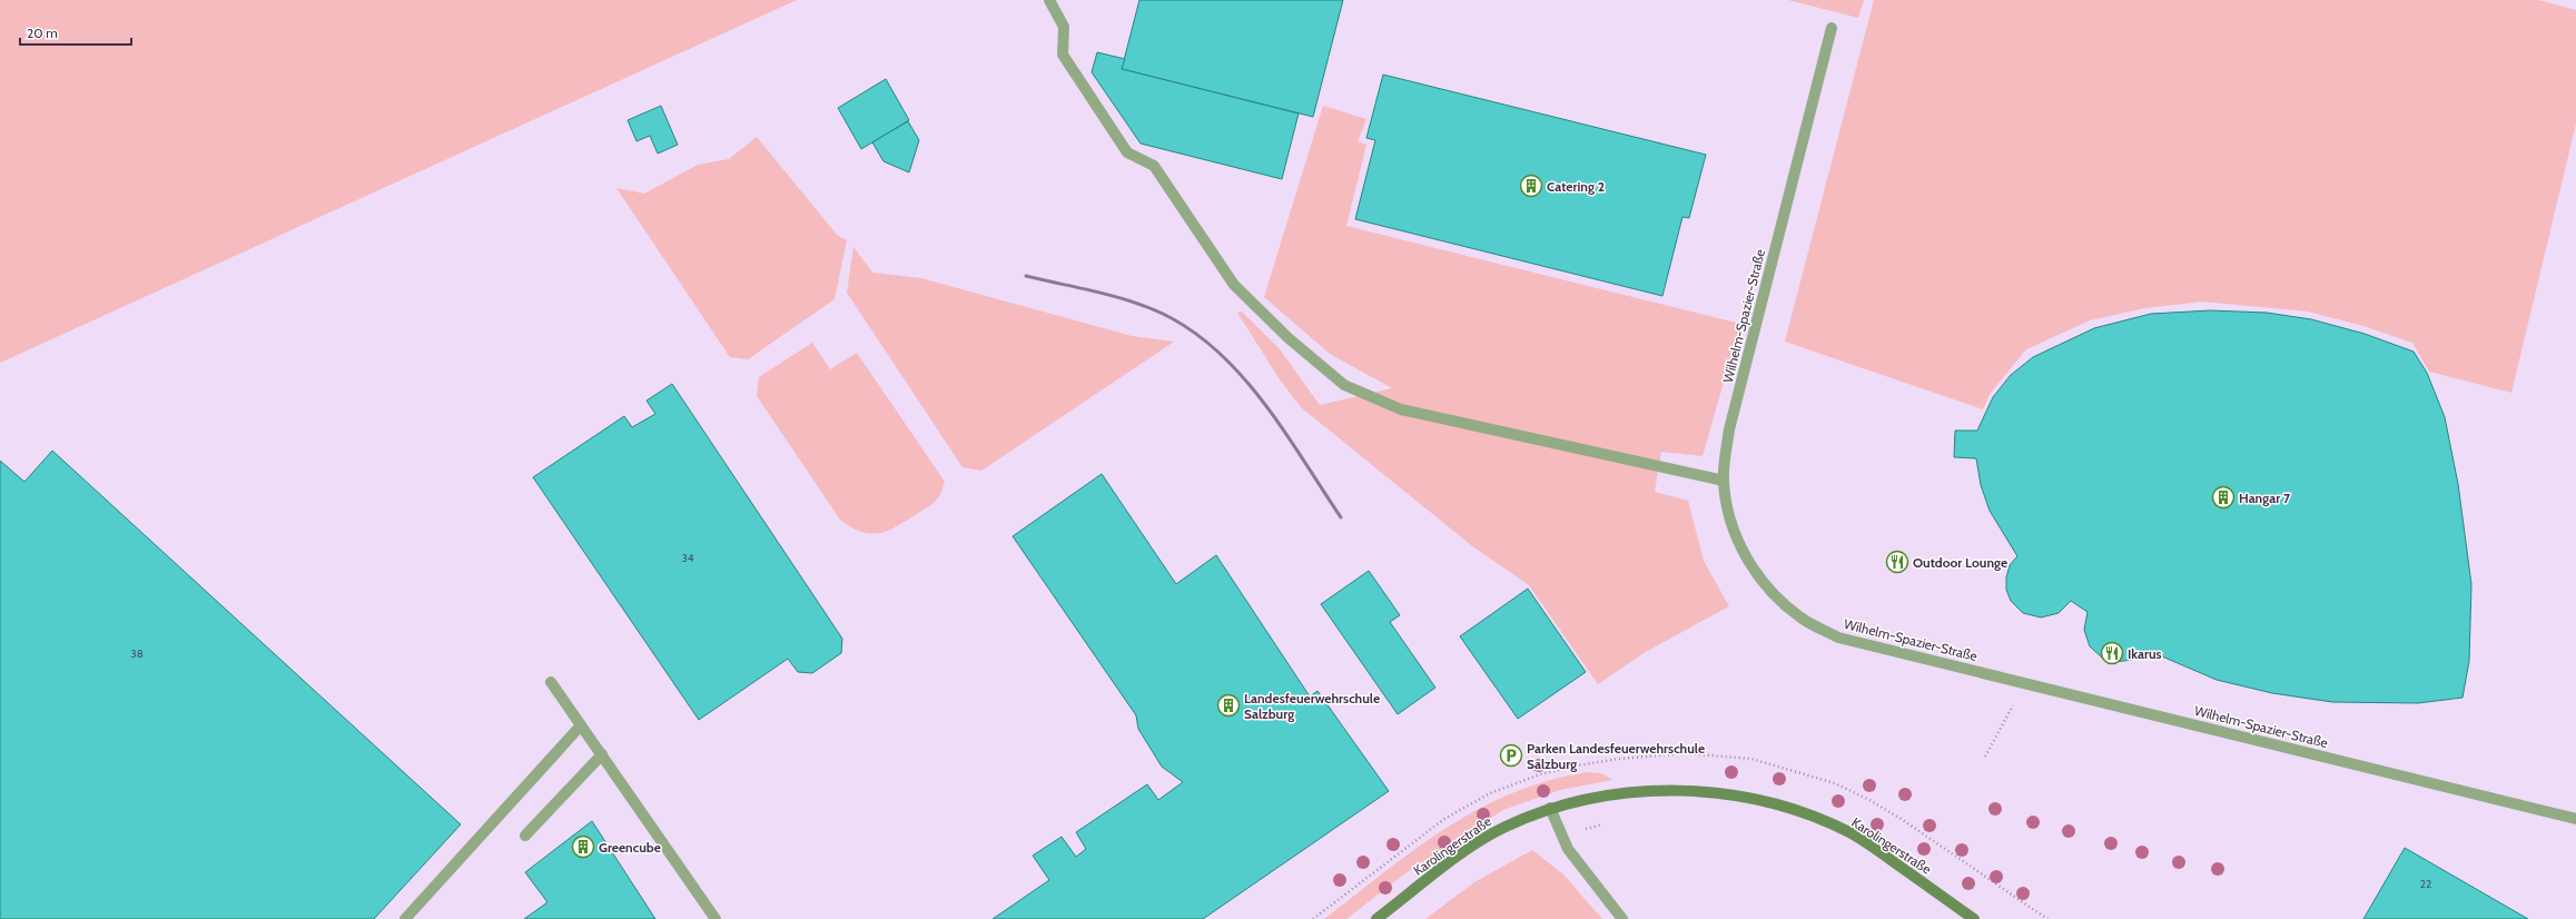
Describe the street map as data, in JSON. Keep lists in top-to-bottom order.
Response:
{
  "streets": {
    "street": ["Wilhelm-Spazier-Straße", "Karolingerstraße"]
  },
  "places": {
    "building": [
      "Catering 2",
      "Hangar 7",
      "Landesfeuerwehrschule Salzburg",
      "Greencube"
    ],
    "restaurant": ["Outdoor Lounge", "Ikarus"],
    "parking": ["Parken Landesfeuerwehrschule Salzburg"]
  },
  "house_numbers": ["34", "38", "22"],
  "scale_bar": "20 m"
}
